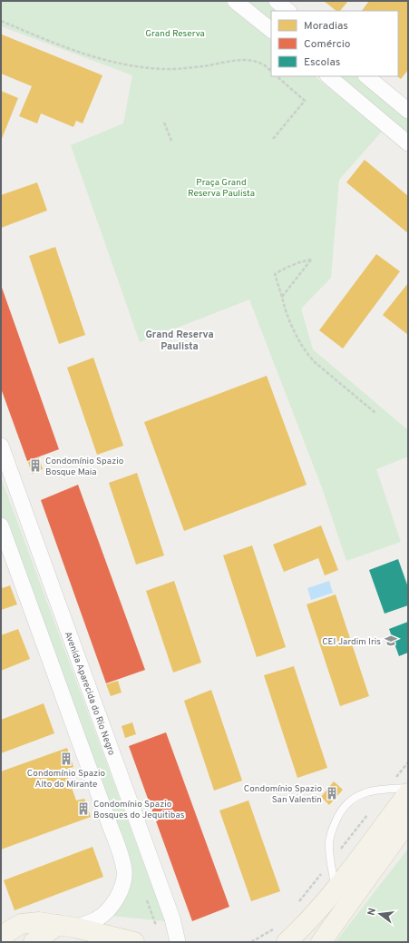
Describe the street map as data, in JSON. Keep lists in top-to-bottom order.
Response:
{
  "streets": {
    "street": ["Avenida Aparecida do Rio Negro"]
  },
  "districts": ["Grand Reserva Paulista"],
  "parks": ["Grand Reserva", "Praça Grand Reserva Paulista"],
  "places": {
    "building": [
      "Condomínio Spazio Bosque Maia",
      "Condomínio Spazio Alto do Mirante",
      "Condomínio Spazio San Valentin",
      "Condomínio Spazio Bosques do Jequitibas"
    ],
    "school or university": ["CEI Jardim Iris"]
  },
  "legend": ["Moradias", "Comércio", "Escolas"],
  "north": "left"
}
